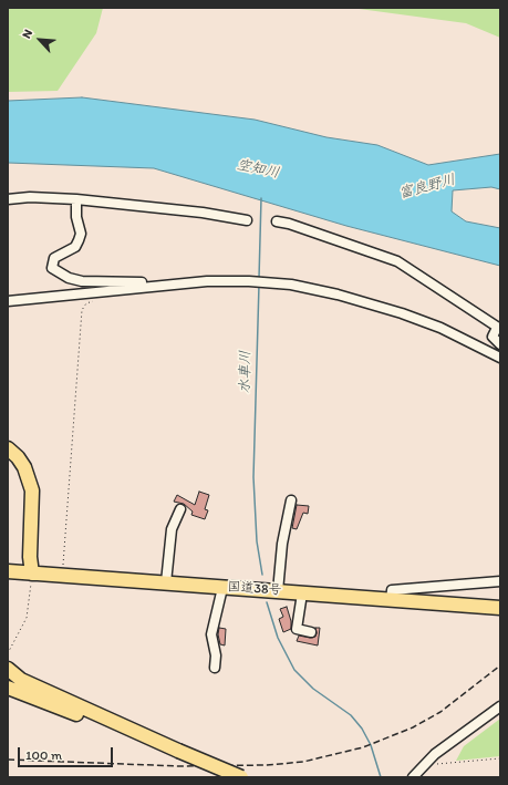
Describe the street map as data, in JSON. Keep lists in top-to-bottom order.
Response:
{
  "streets": {
    "highway": ["国道38号"]
  },
  "water": ["空知川", "富良野川", "水車川"],
  "scale_bar": "100 m",
  "north": "top left"
}
